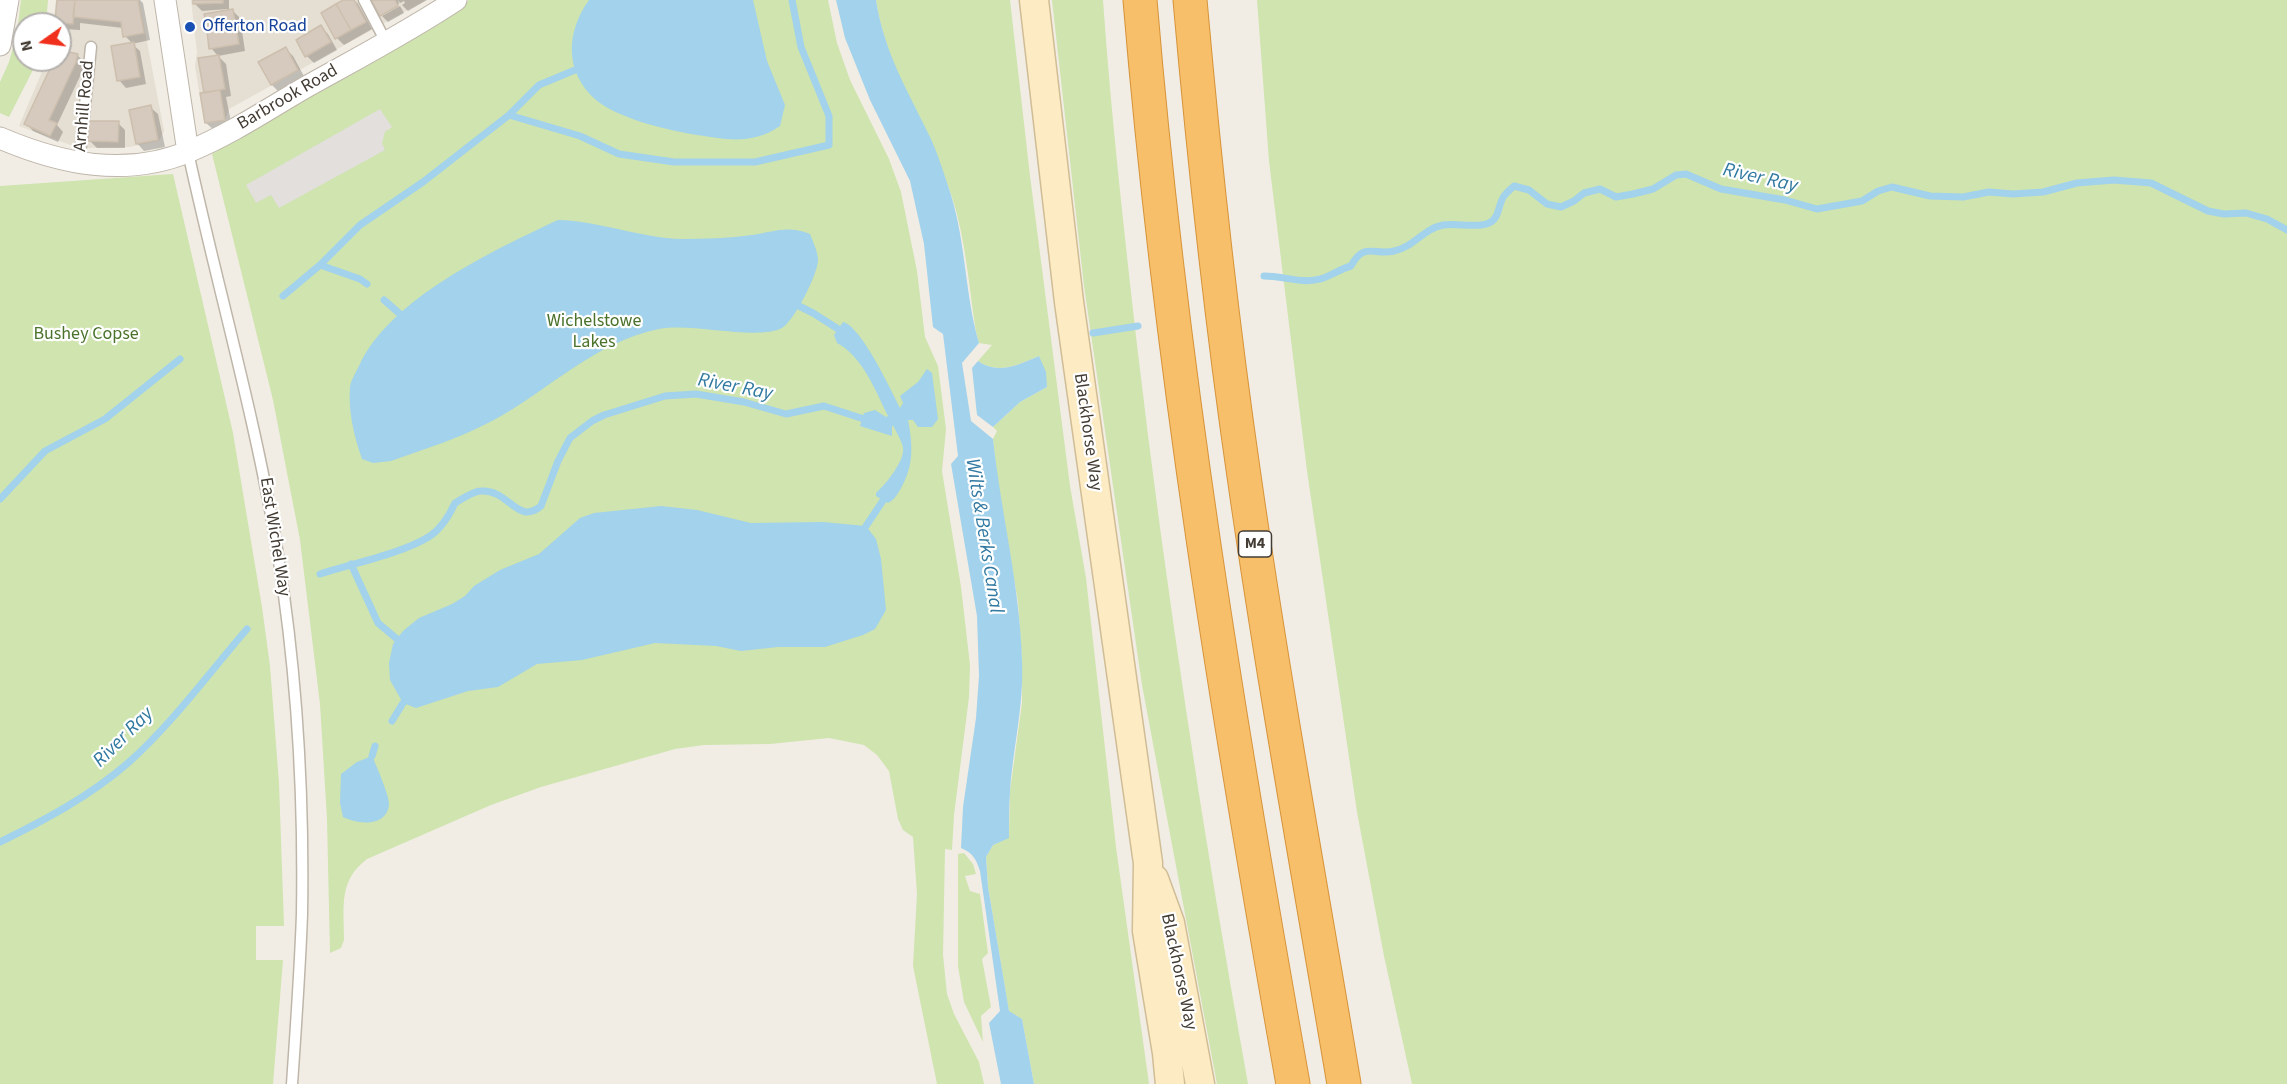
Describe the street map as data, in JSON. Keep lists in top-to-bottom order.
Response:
{
  "streets": {
    "highway": ["M4"],
    "main road": ["Blackhorse Way"],
    "street": ["Barbrook Road", "Arnhill Road", "East Wichel Way"]
  },
  "crossings": [
    ["Barbrook Road", "Arnhill Road"],
    ["Barbrook Road", "East Wichel Way"],
    ["Arnhill Road", "East Wichel Way"]
  ],
  "water": ["River Ray", "Wilts & Berks Canal"],
  "parks": ["Wichelstowe Lakes", "Bushey Copse"],
  "places": ["Offerton Road"],
  "north": "left"
}
